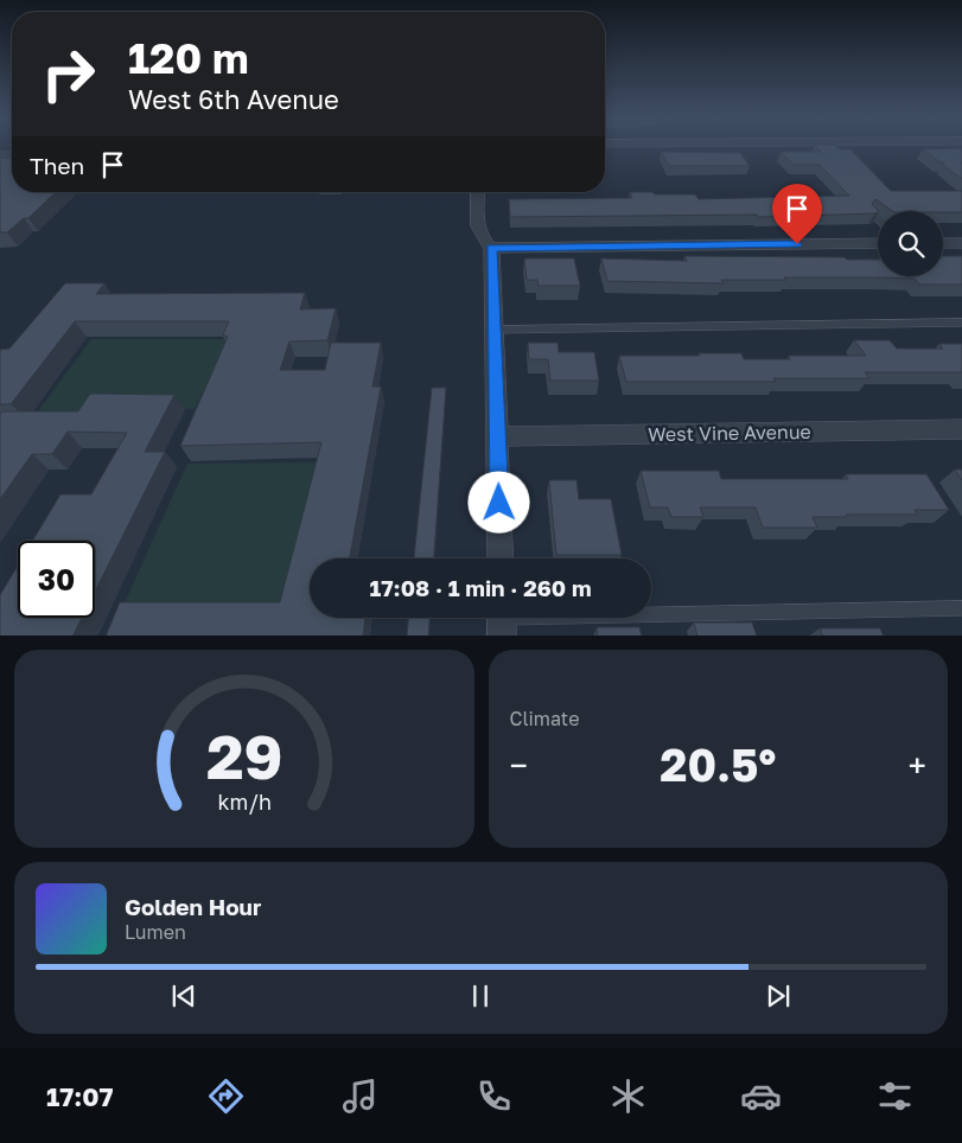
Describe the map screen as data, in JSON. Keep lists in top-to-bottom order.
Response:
{
  "streets": {
    "street": ["West Vine Avenue"]
  },
  "page": {
    "turn": ["120 m", "West 6th Avenue"],
    "then": "Then",
    "limit": "30",
    "trip": "17:08 · 1 min · 260 m",
    "tile": "Climate",
    "heat": ["−", "20.5°", "+"],
    "song": ["Golden Hour", "Lumen"],
    "tabs": "17:07",
    "gauge": ["29", "km/h"]
  }
}
